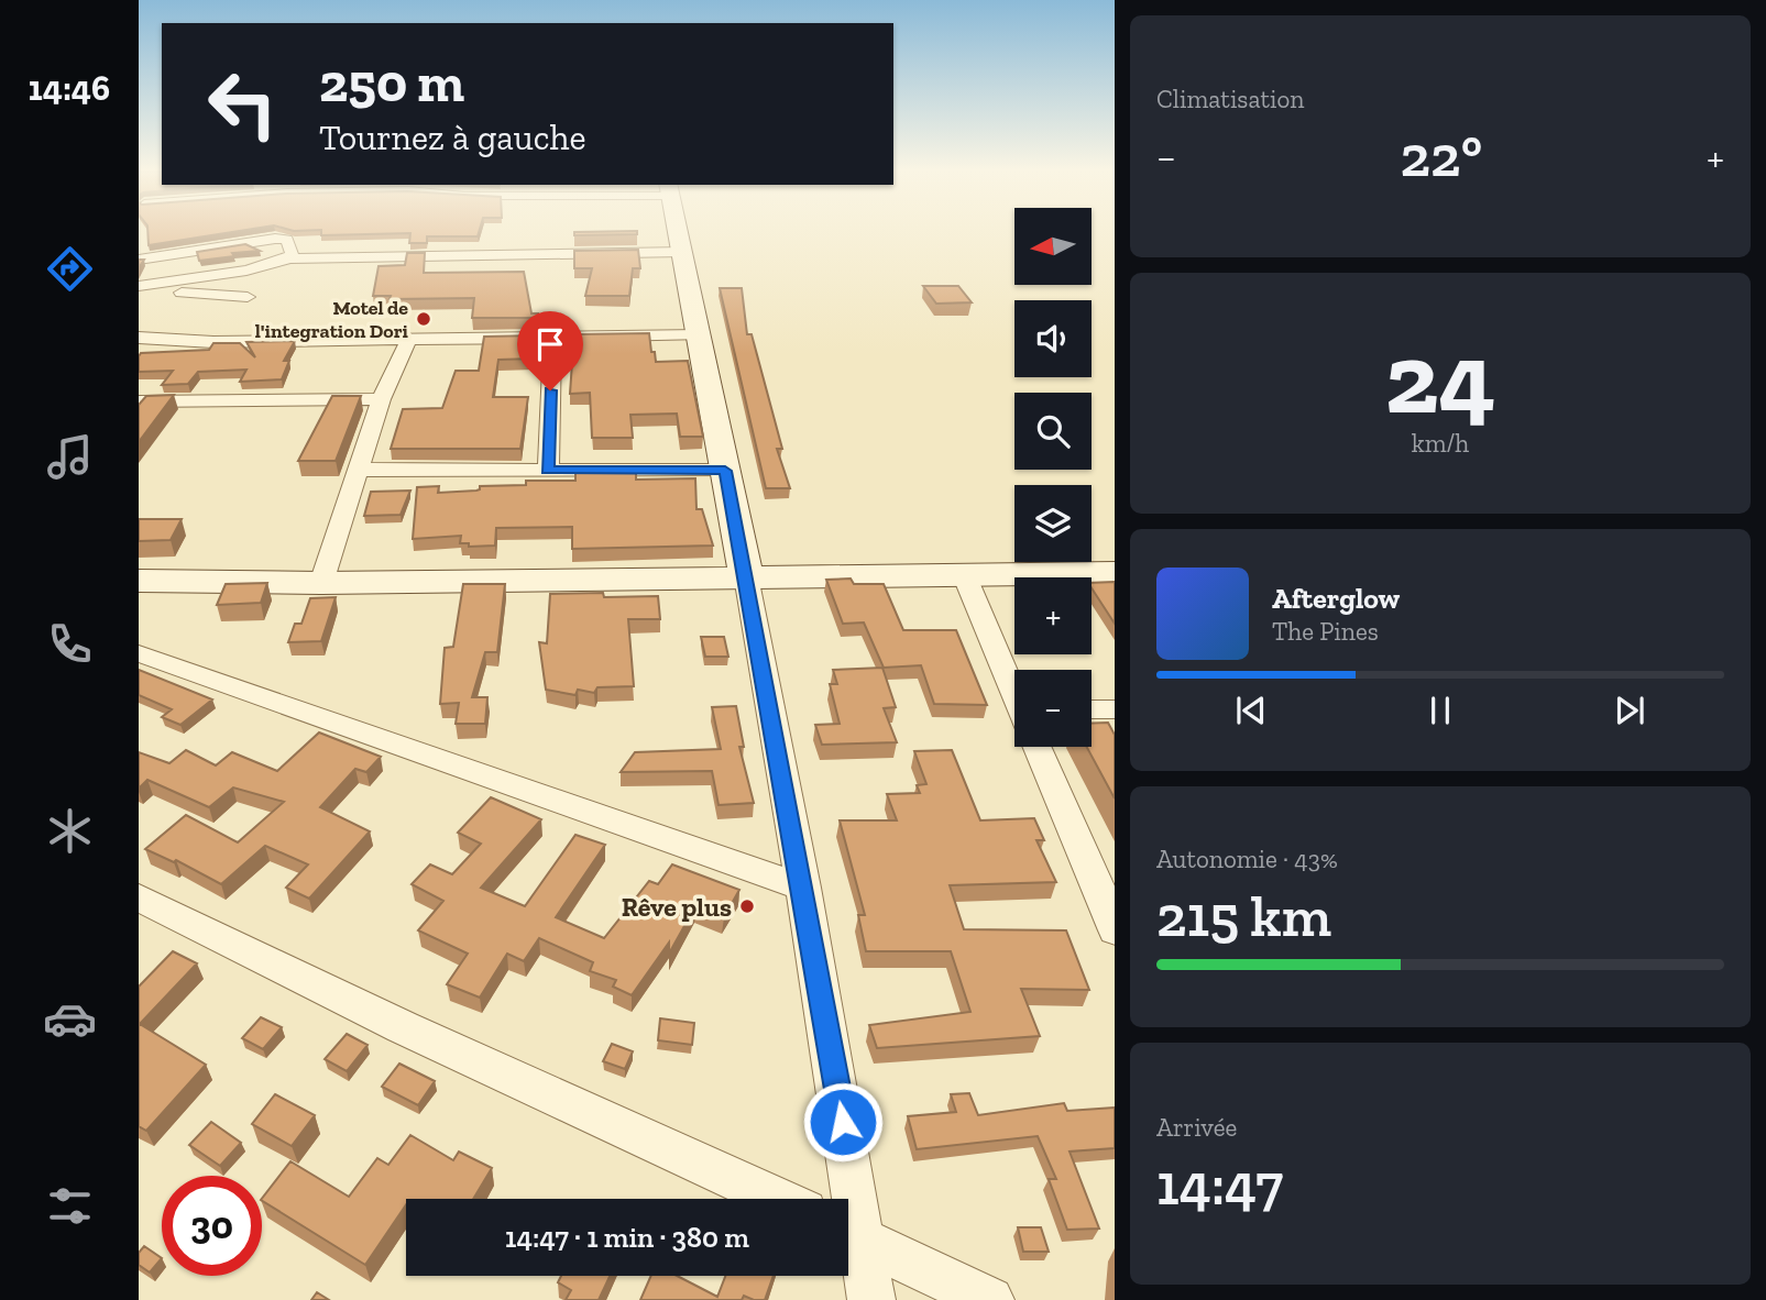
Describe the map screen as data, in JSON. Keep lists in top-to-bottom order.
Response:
{
  "places": ["Motel de l'integration Dori", "Rêve plus"],
  "north": "left",
  "page": {
    "tabs": "14:46",
    "tile": [
      "Climatisation",
      ["24", "km/h"],
      ["Autonomie · 43%", "215 km"],
      ["Arrivée", "14:47"]
    ],
    "turn": ["250 m", "Tournez à gauche"],
    "heat": ["−", "22°", "+"],
    "map_buttons": ["+", "−"],
    "song": ["Afterglow", "The Pines"],
    "limit": "30",
    "trip": "14:47 · 1 min · 380 m"
  }
}
